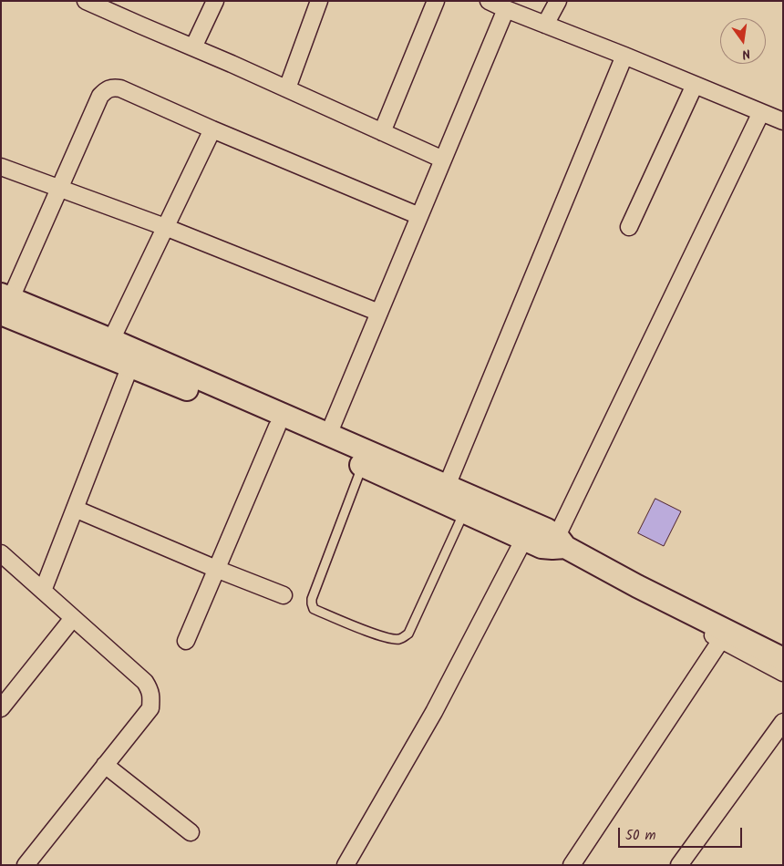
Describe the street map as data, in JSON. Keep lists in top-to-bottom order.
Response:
{
  "scale_bar": "50 m",
  "north": "bottom"
}
